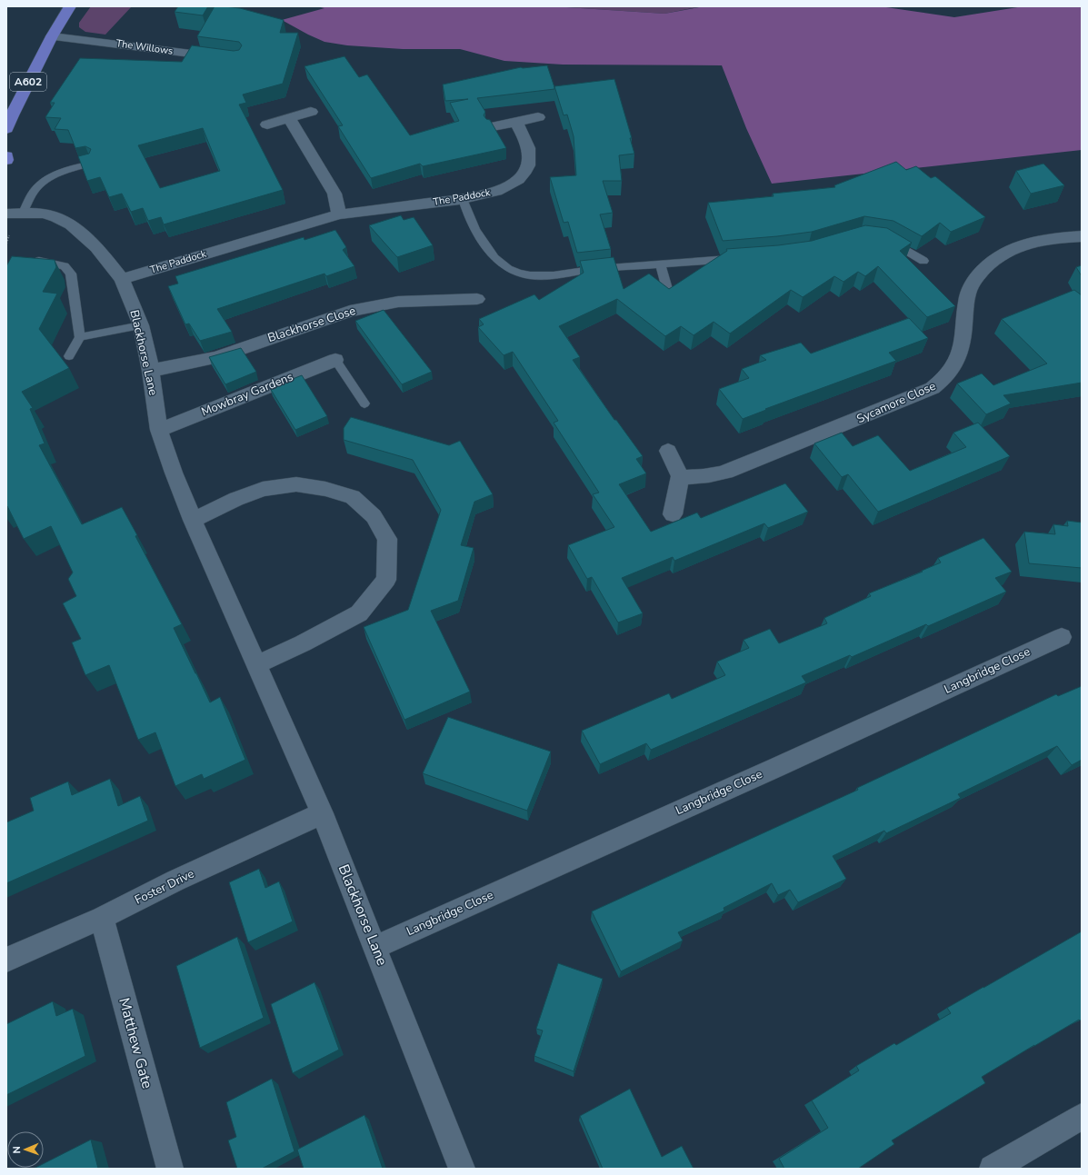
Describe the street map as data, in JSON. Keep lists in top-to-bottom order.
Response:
{
  "streets": {
    "main road": ["A602"],
    "street": [
      "The Willows",
      "The Paddock",
      "Blackhorse Close",
      "Blackhorse Lane",
      "Mowbray Gardens",
      "Sycamore Close",
      "Langbridge Close",
      "Foster Drive",
      "Matthew Gate"
    ]
  },
  "crossings": [
    ["The Willows", "A602"],
    ["The Paddock", "Blackhorse Lane"],
    ["Blackhorse Close", "Blackhorse Lane"],
    ["Blackhorse Lane", "Mowbray Gardens"],
    ["Blackhorse Lane", "Langbridge Close"],
    ["Blackhorse Lane", "Foster Drive"],
    ["Foster Drive", "Matthew Gate"]
  ],
  "north": "left"
}
